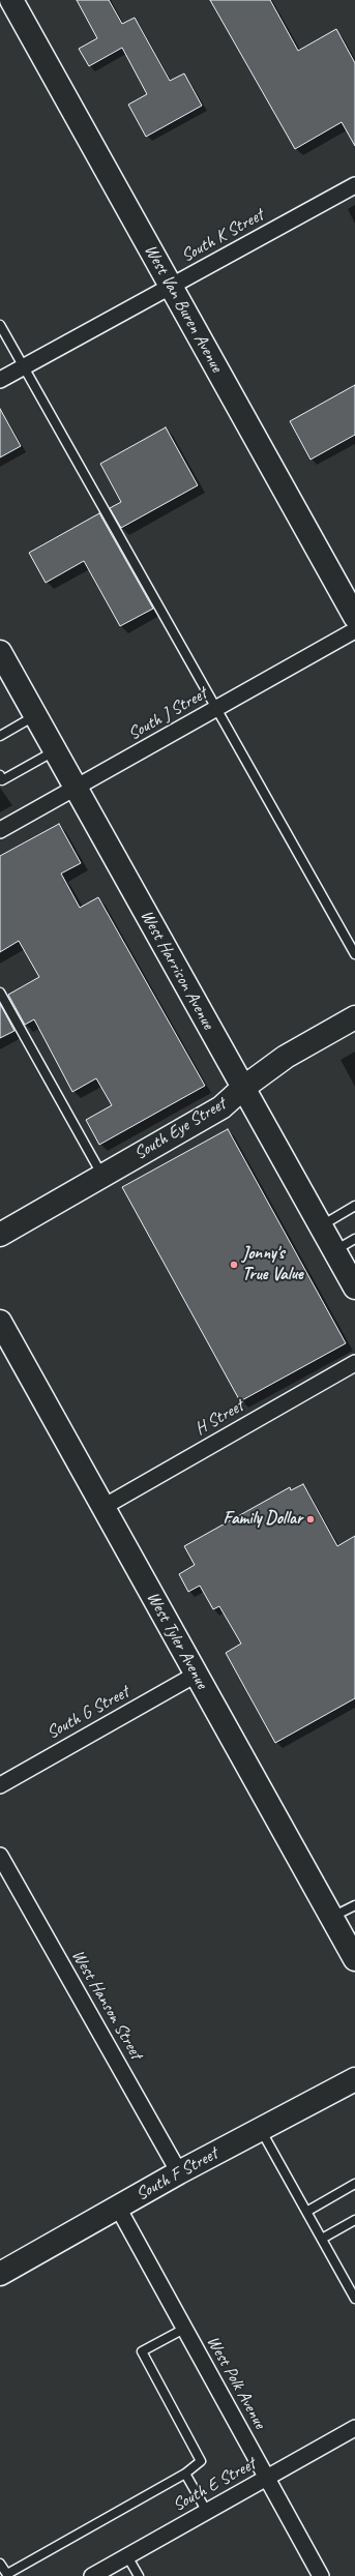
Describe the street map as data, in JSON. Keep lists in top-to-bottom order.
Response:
{
  "streets": {
    "street": [
      "South K Street",
      "West Van Buren Avenue",
      "South J Street",
      "West Harrison Avenue",
      "South Eye Street",
      "H Street",
      "West Tyler Avenue",
      "South G Street",
      "West Hanson Street",
      "South F Street",
      "West Polk Avenue",
      "South E Street"
    ]
  },
  "crossings": [
    ["South K Street", "West Van Buren Avenue"],
    ["South J Street", "West Harrison Avenue"],
    ["West Harrison Avenue", "South Eye Street"],
    ["H Street", "West Tyler Avenue"],
    ["West Tyler Avenue", "South G Street"],
    ["West Hanson Street", "South F Street"],
    ["South F Street", "West Polk Avenue"],
    ["West Polk Avenue", "South E Street"]
  ],
  "places": ["Jonny's True Value", "Family Dollar"]
}
